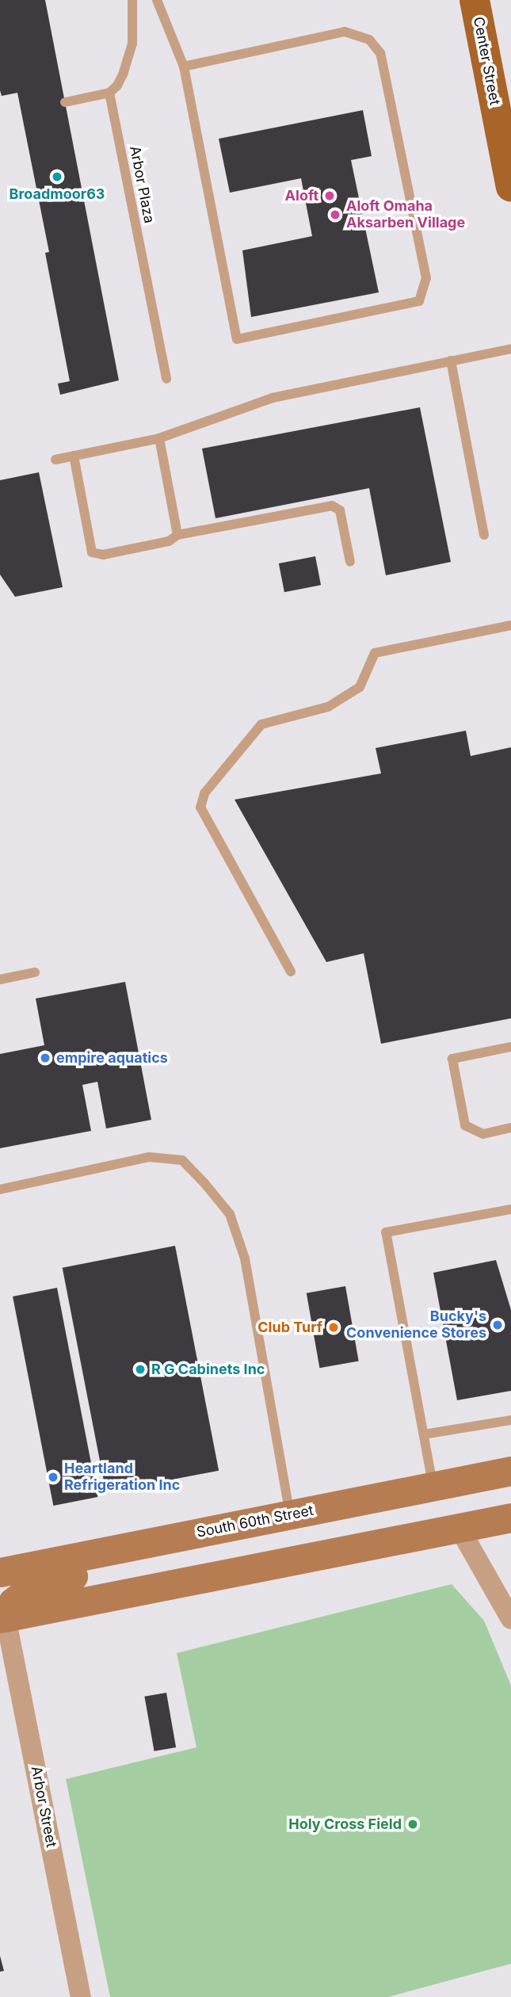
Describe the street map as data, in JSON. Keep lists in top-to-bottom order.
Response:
{
  "streets": {
    "main road": ["Center Street", "South 60th Street"],
    "street": ["Arbor Street"],
    "lane": ["Arbor Plaza"]
  },
  "places": [
    "Broadmoor63",
    "Aloft",
    "Aloft Omaha Aksarben Village",
    "empire aquatics",
    "Bucky's Convenience Stores",
    "Club Turf",
    "R G Cabinets Inc",
    "Heartland Refrigeration Inc",
    "Holy Cross Field"
  ]
}
